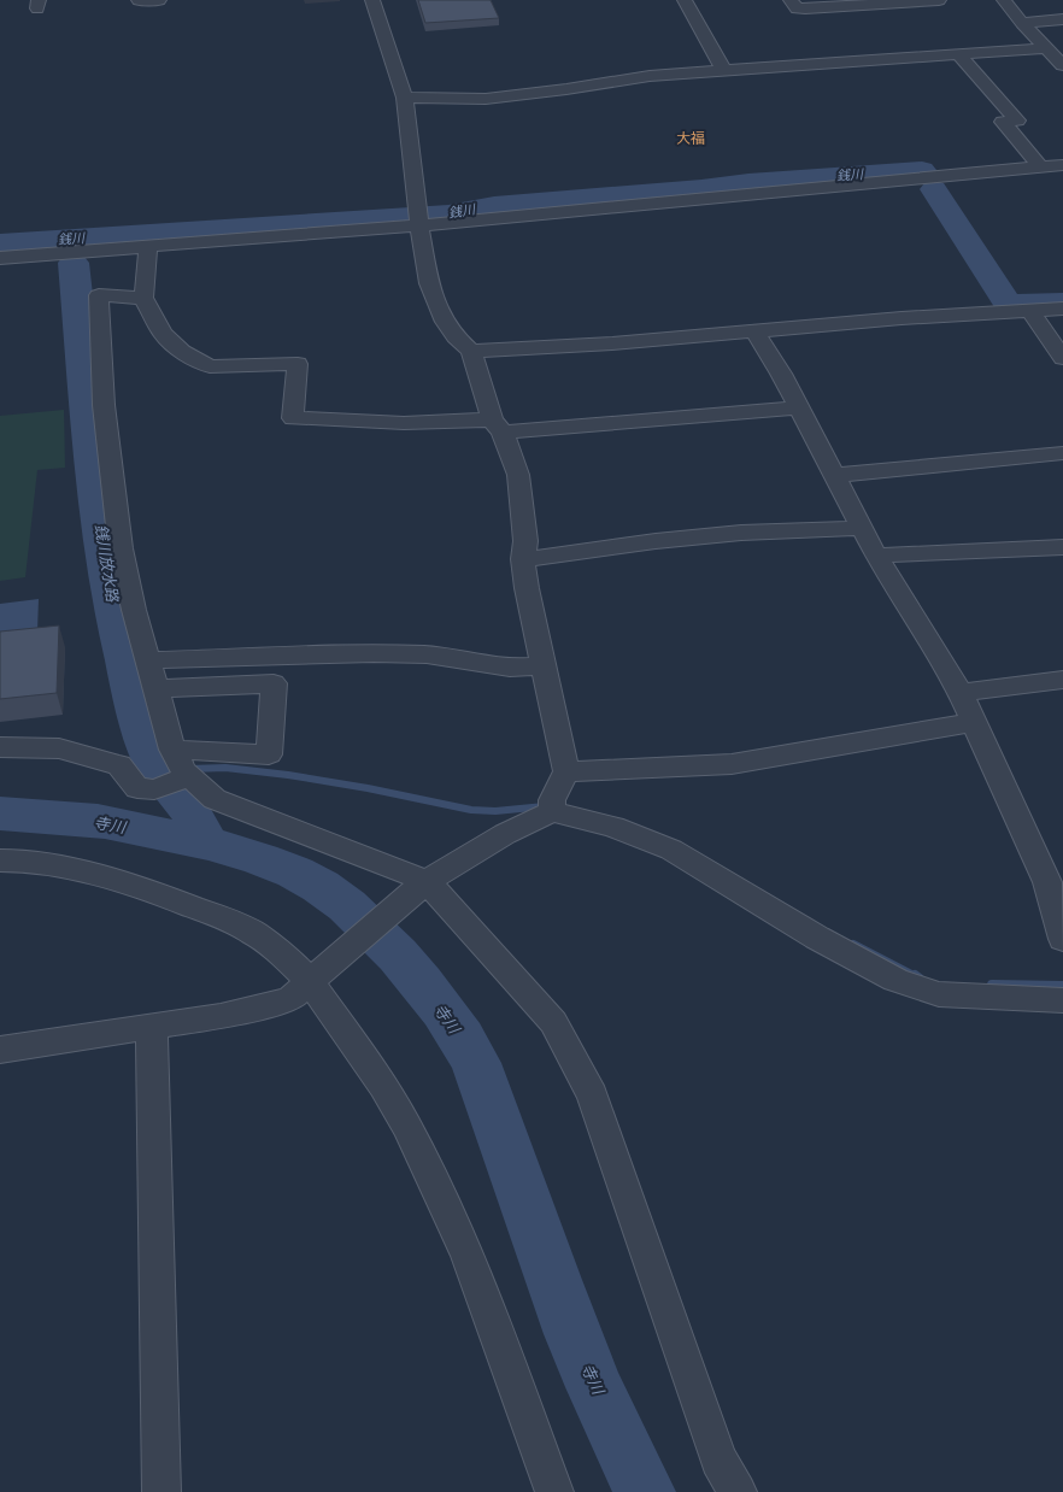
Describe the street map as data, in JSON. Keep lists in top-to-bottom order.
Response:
{
  "districts": ["大福"],
  "water": ["銭川", "銭川放水路", "寺川"]
}
